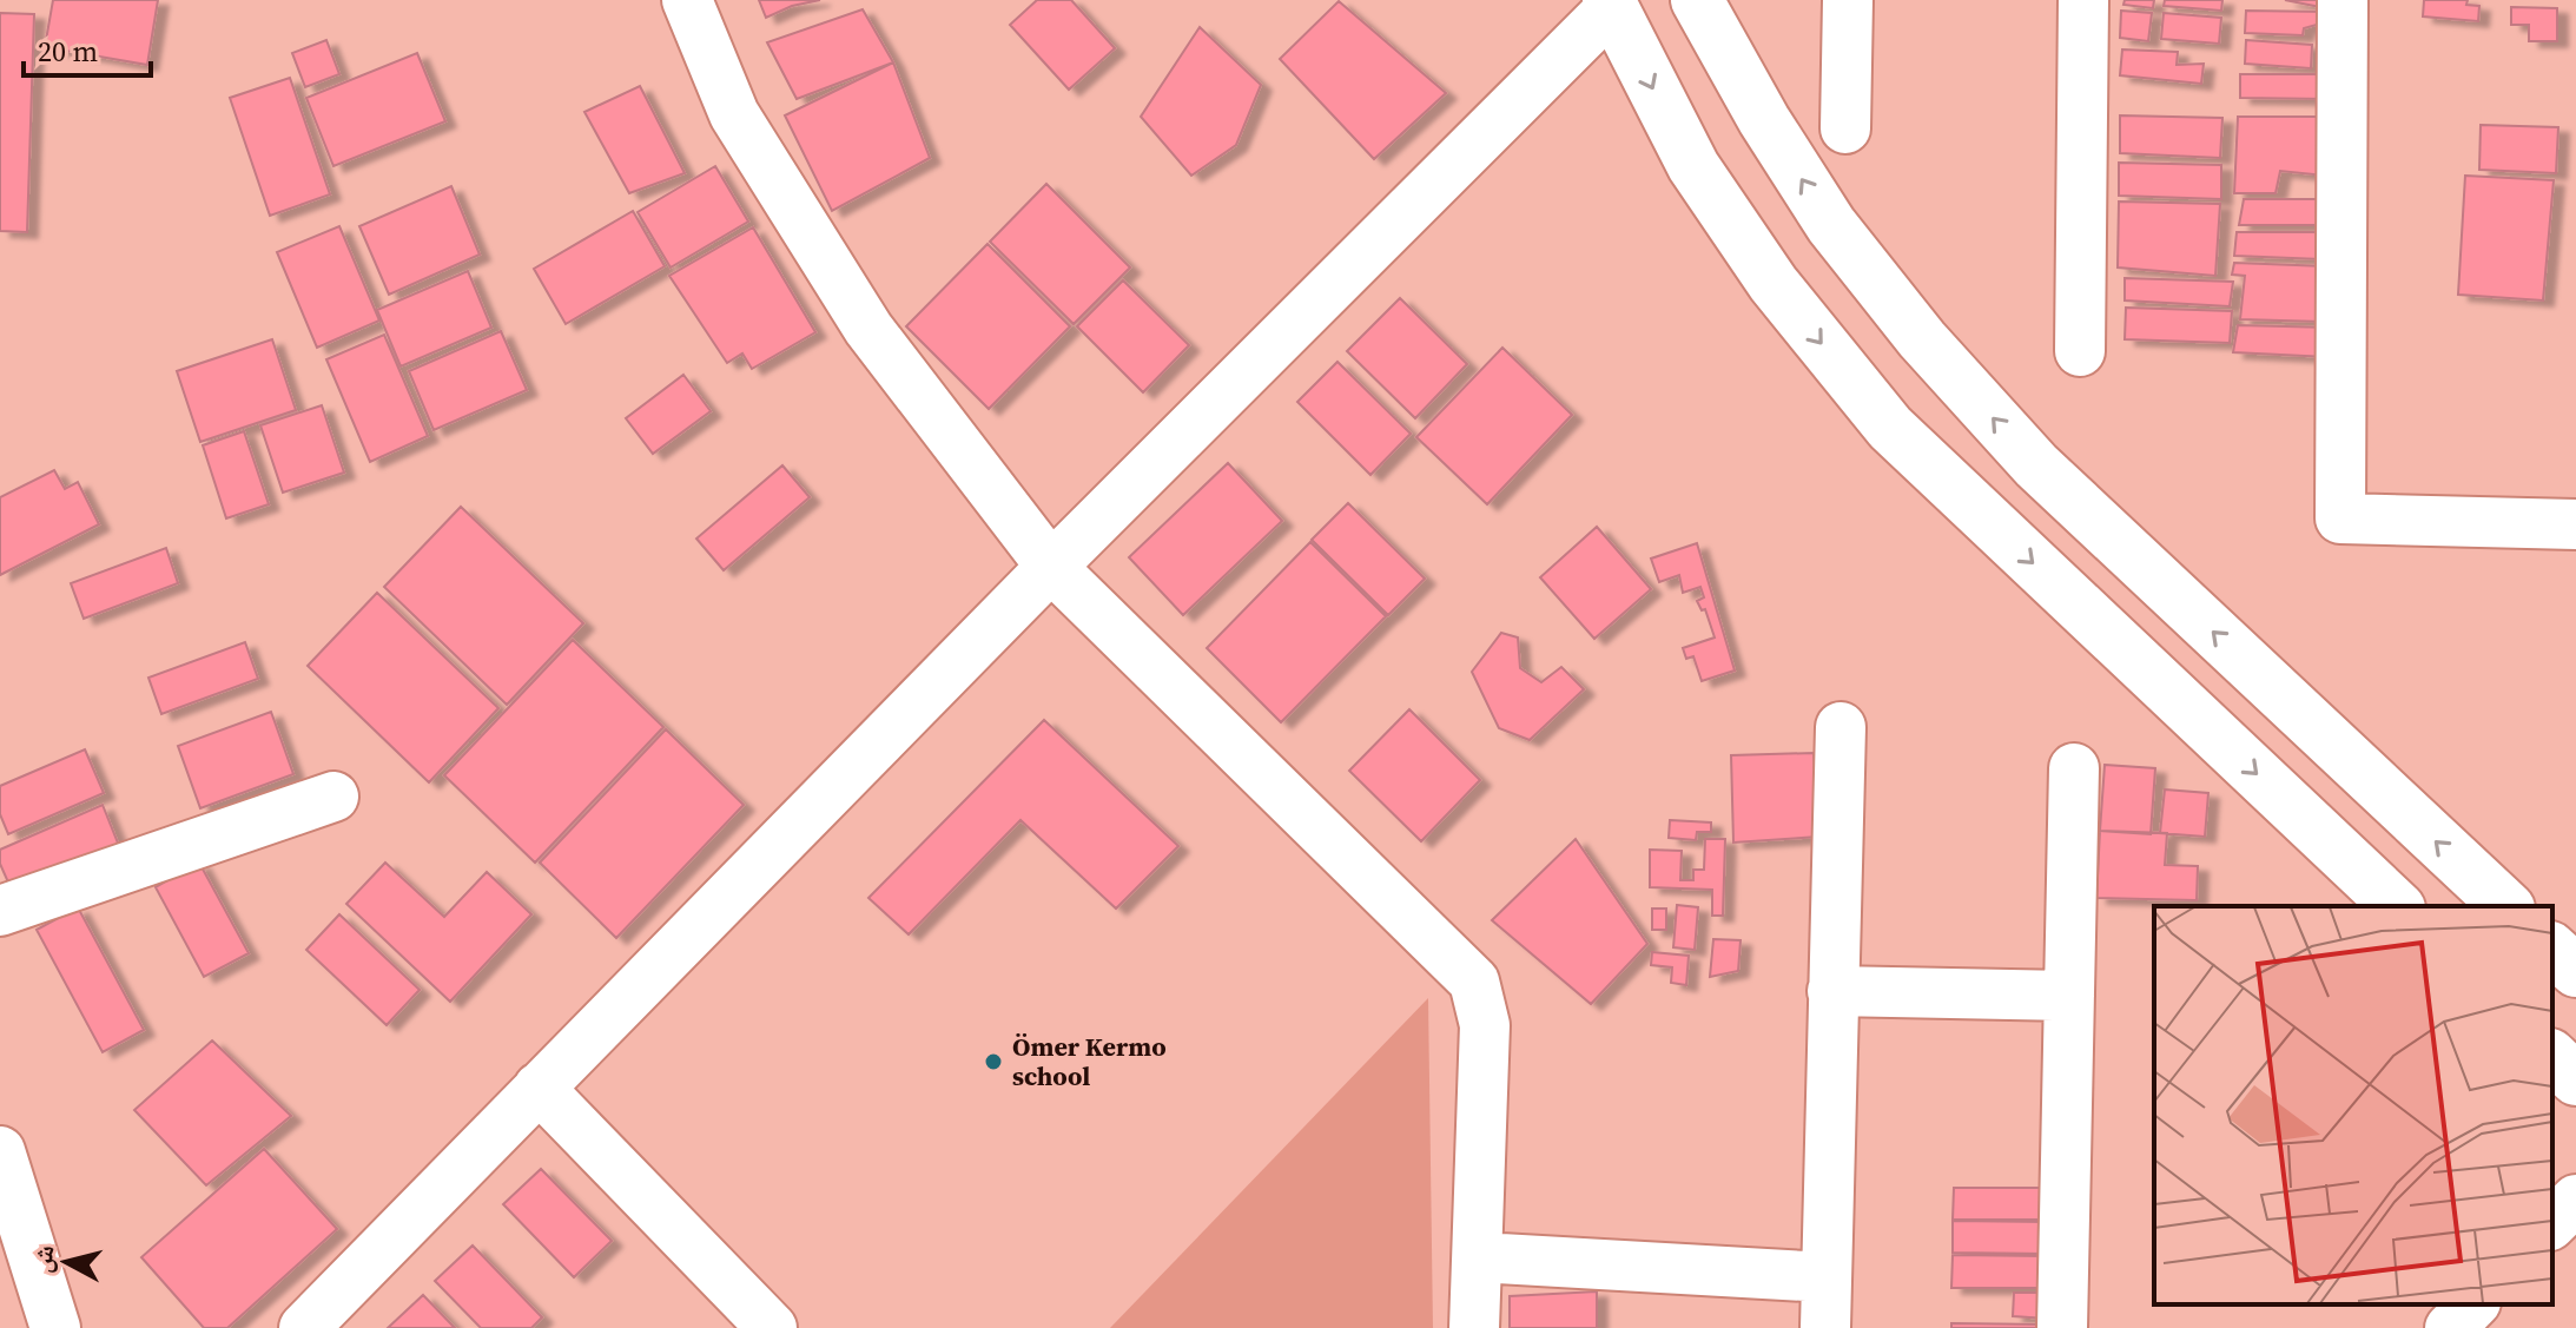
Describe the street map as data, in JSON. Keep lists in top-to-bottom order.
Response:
{
  "places": ["Ömer Kermo school"],
  "scale_bar": "20 m",
  "north": "left"
}
